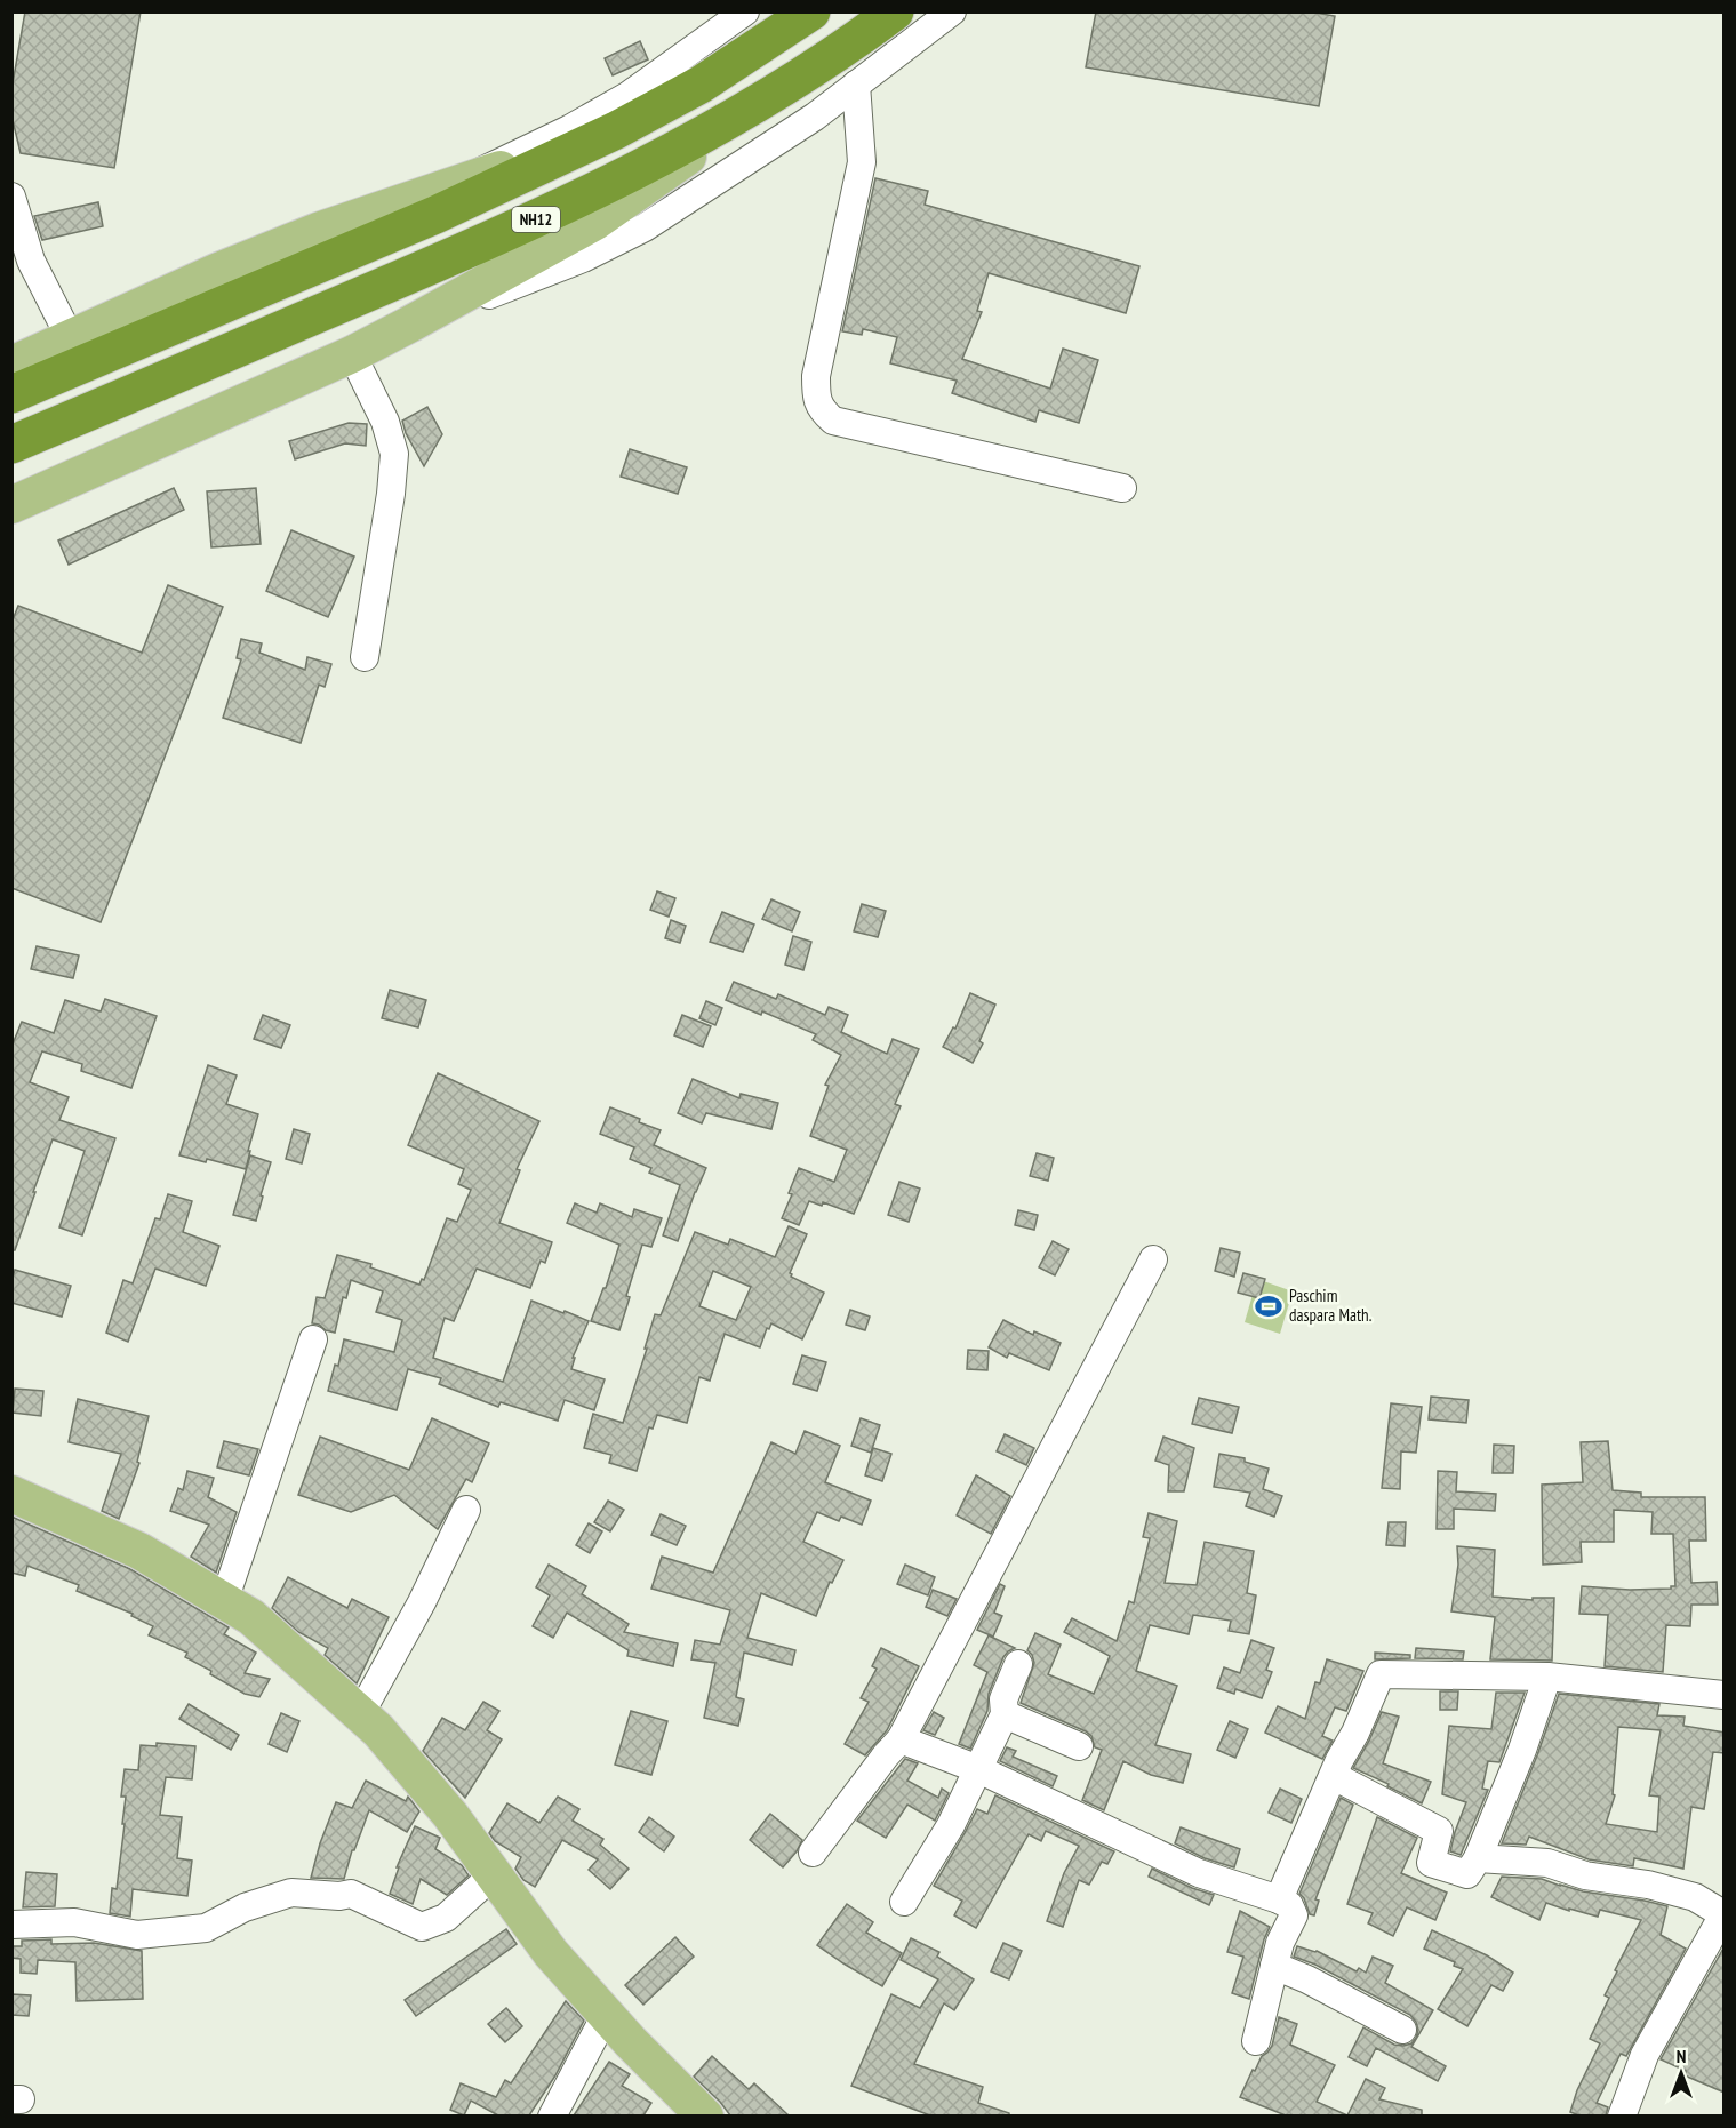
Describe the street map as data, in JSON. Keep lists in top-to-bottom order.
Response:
{
  "streets": {
    "highway": ["NH12"]
  },
  "places": {
    "sports": ["Paschim daspara Math."]
  },
  "north": "top"
}
